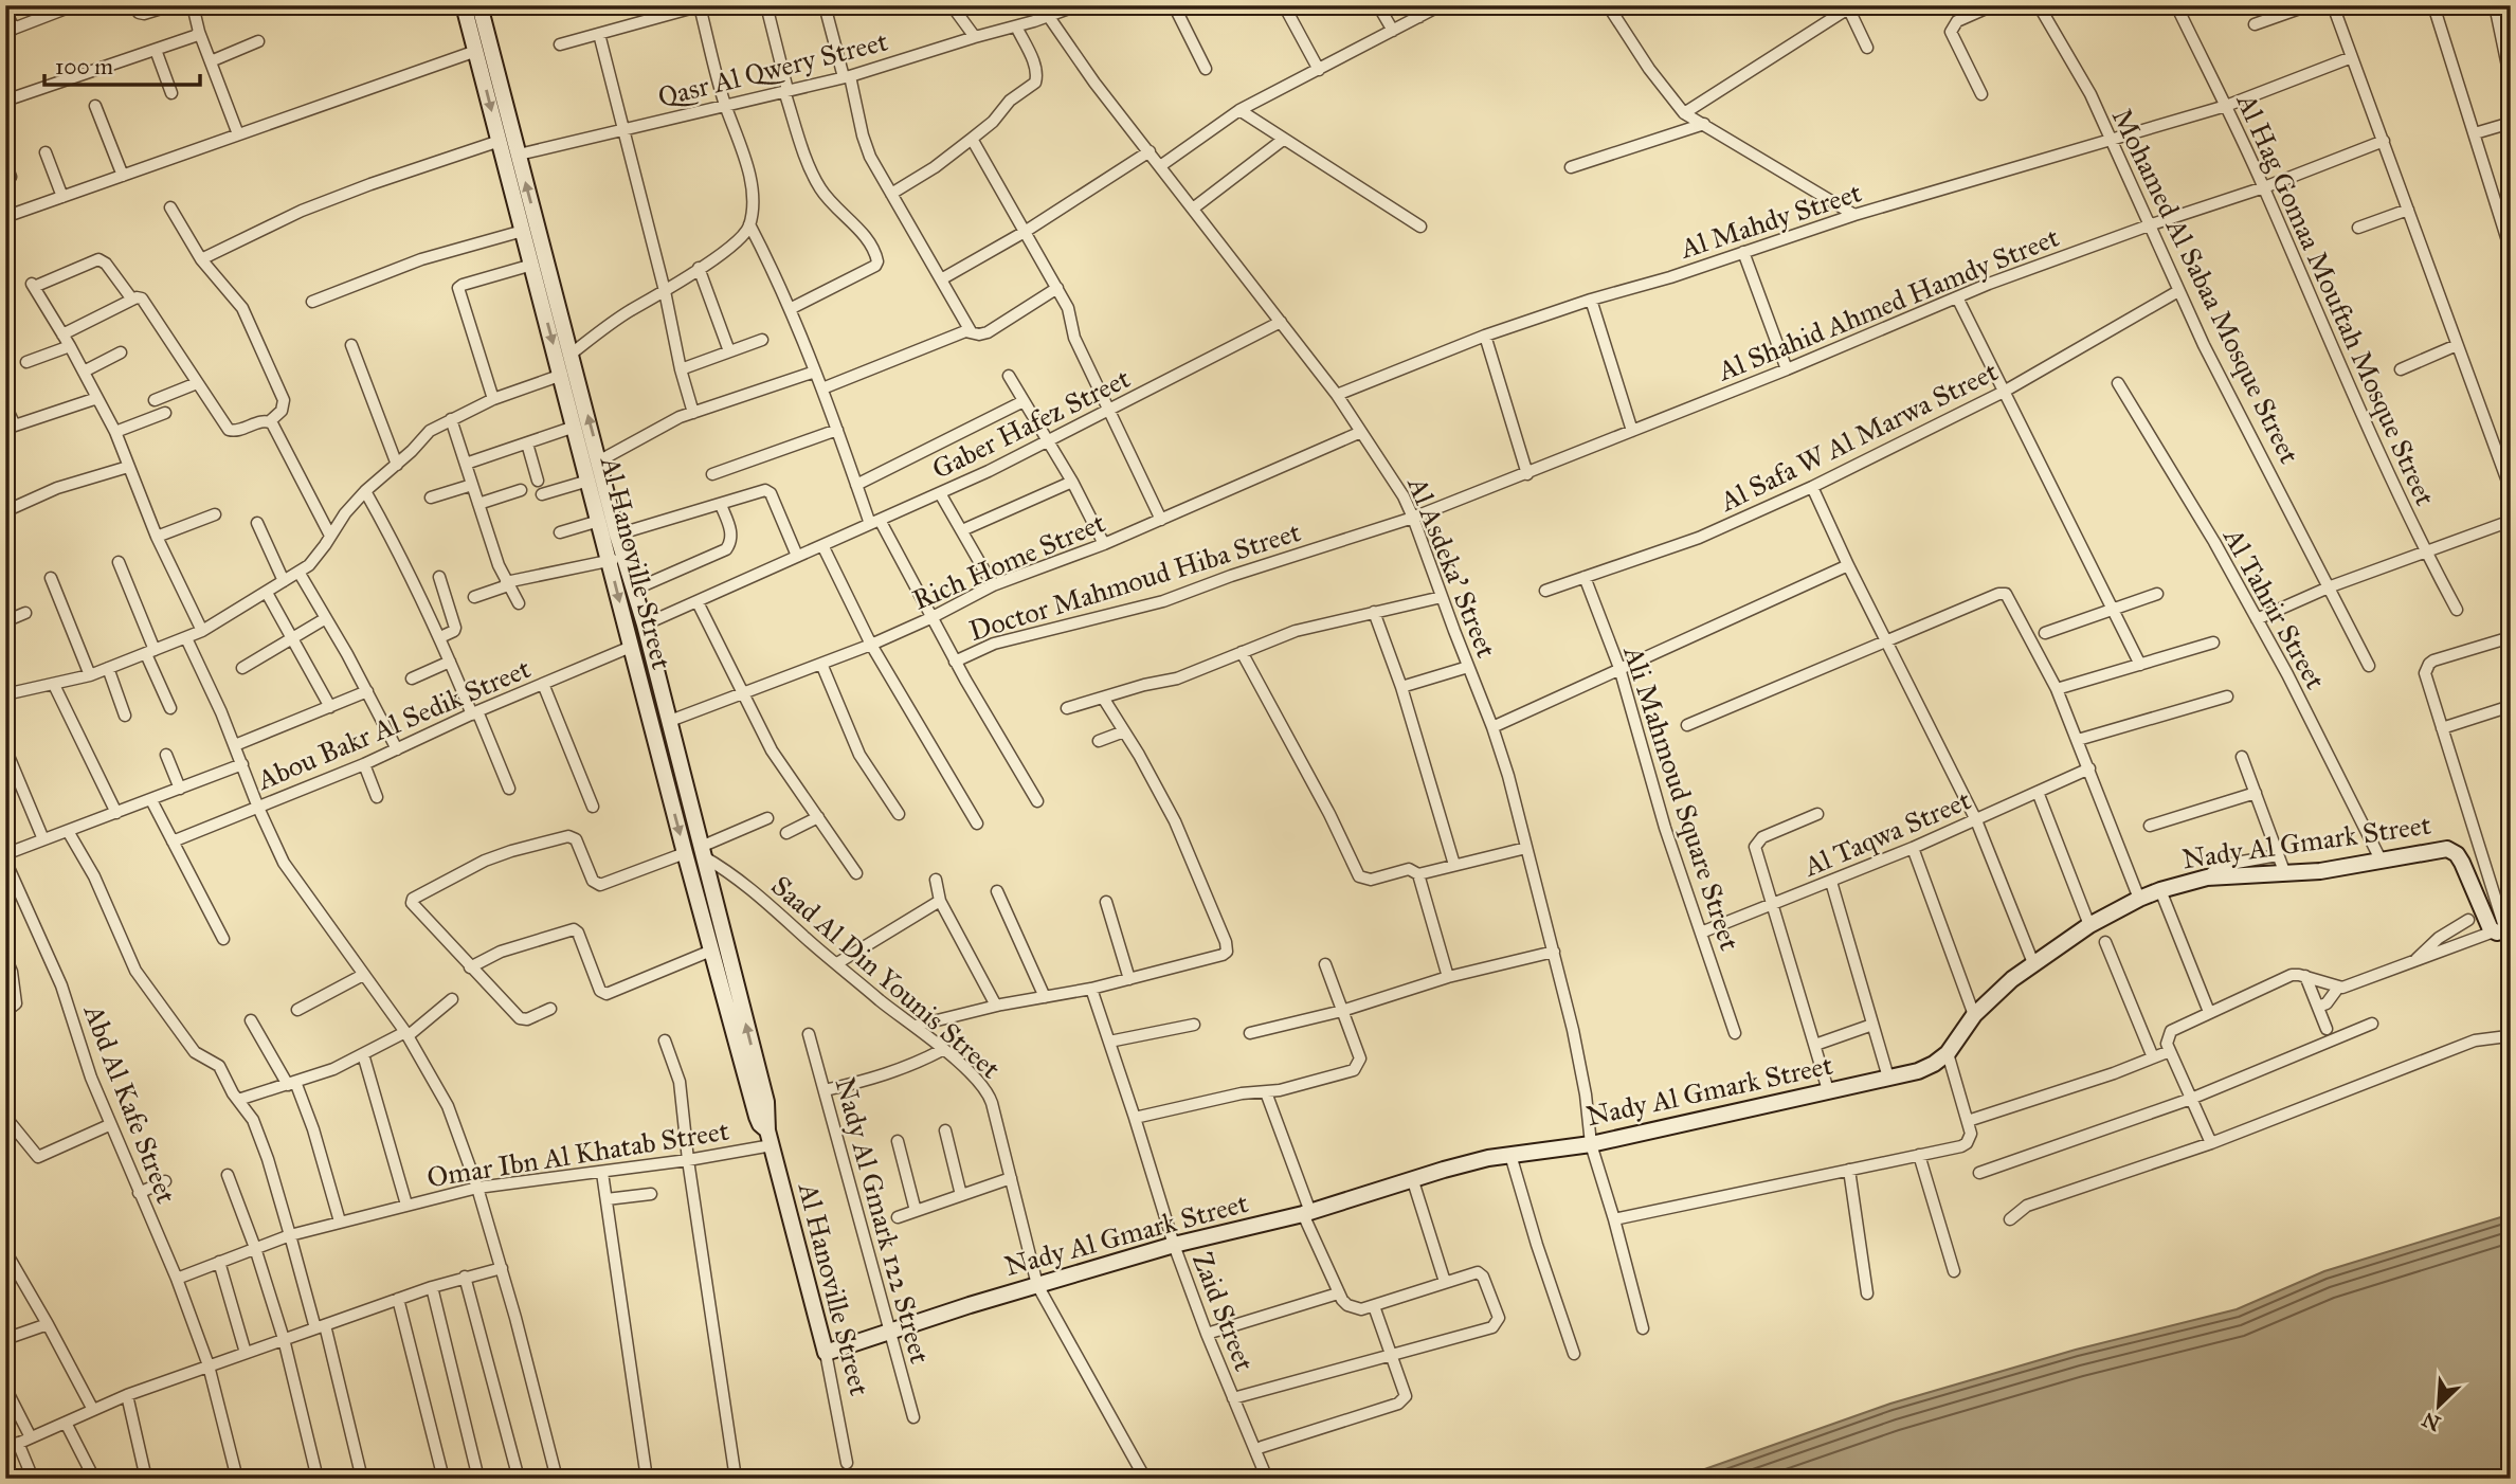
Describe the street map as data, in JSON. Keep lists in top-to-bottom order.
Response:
{
  "streets": {
    "street": [
      "Qasr Al Qwery Street",
      "Al Mahdy Street",
      "Mohamed Al Sabaa Mosque Street",
      "Al Hag Gomaa Mouftah Mosque Street",
      "Al Shahid Ahmed Hamdy Street",
      "Gaber Hafez Street",
      "Al Safa W Al Marwa Street",
      "Rich Home Street",
      "Al Hanoville Street",
      "Al Asdeka' Street",
      "Doctor Mahmoud Hiba Street",
      "Al Tahrir Street",
      "Abou Bakr Al Sedik Street",
      "Ali Mahmoud Square Street",
      "Al Taqwa Street",
      "Nady Al Gmark Street",
      "Saad Al Din Younis Street",
      "Abd Al Kafe Street",
      "Omar Ibn Al Khatab Street",
      "Nady Al Gmark 122 Street",
      "Zaid Street"
    ]
  },
  "crossings": [
    ["Qasr Al Qwery Street", "Al Hanoville Street"],
    ["Qasr Al Qwery Street", "Al Asdeka' Street"],
    ["Al Mahdy Street", "Mohamed Al Sabaa Mosque Street"],
    ["Al Mahdy Street", "Al Hag Gomaa Mouftah Mosque Street"],
    ["Al Mahdy Street", "Al Asdeka' Street"],
    ["Mohamed Al Sabaa Mosque Street", "Al Shahid Ahmed Hamdy Street"],
    ["Mohamed Al Sabaa Mosque Street", "Al Safa W Al Marwa Street"],
    ["Al Hag Gomaa Mouftah Mosque Street", "Al Shahid Ahmed Hamdy Street"],
    ["Al Shahid Ahmed Hamdy Street", "Al Asdeka' Street"],
    ["Al Shahid Ahmed Hamdy Street", "Doctor Mahmoud Hiba Street"],
    ["Gaber Hafez Street", "Al Hanoville Street"],
    ["Gaber Hafez Street", "Al Asdeka' Street"],
    ["Al Safa W Al Marwa Street", "Ali Mahmoud Square Street"],
    ["Rich Home Street", "Al Hanoville Street"],
    ["Rich Home Street", "Al Asdeka' Street"],
    ["Al Hanoville Street", "Abou Bakr Al Sedik Street"],
    ["Al Hanoville Street", "Nady Al Gmark Street"],
    ["Al Hanoville Street", "Saad Al Din Younis Street"],
    ["Al Hanoville Street", "Omar Ibn Al Khatab Street"],
    ["Al Asdeka' Street", "Doctor Mahmoud Hiba Street"],
    ["Al Asdeka' Street", "Nady Al Gmark Street"],
    ["Al Tahrir Street", "Nady Al Gmark Street"],
    ["Ali Mahmoud Square Street", "Al Taqwa Street"],
    ["Nady Al Gmark Street", "Saad Al Din Younis Street"],
    ["Nady Al Gmark Street", "Nady Al Gmark 122 Street"],
    ["Nady Al Gmark Street", "Zaid Street"],
    ["Abd Al Kafe Street", "Omar Ibn Al Khatab Street"]
  ],
  "scale_bar": "100 m",
  "north": "bottom left"
}
